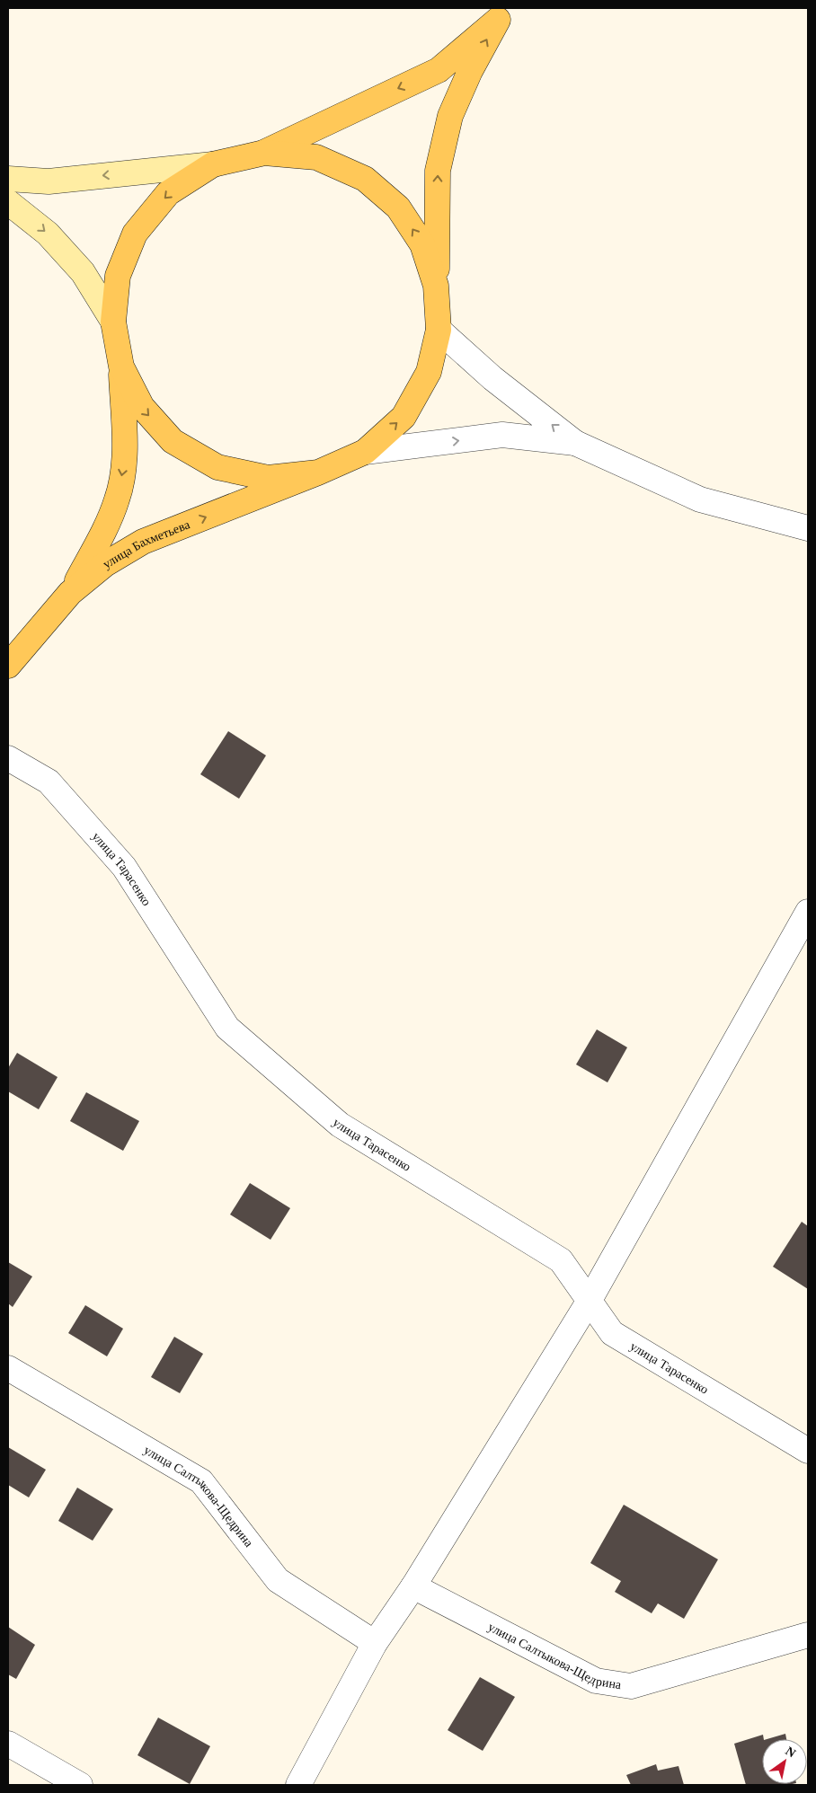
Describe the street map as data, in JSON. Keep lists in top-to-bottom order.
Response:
{
  "streets": {
    "main road": ["улица Бахметьева"],
    "street": ["улица Тарасенко", "улица Салтыкова-Щедрина"]
  },
  "one_way": ["улица Бахметьева"],
  "north": "top right"
}
